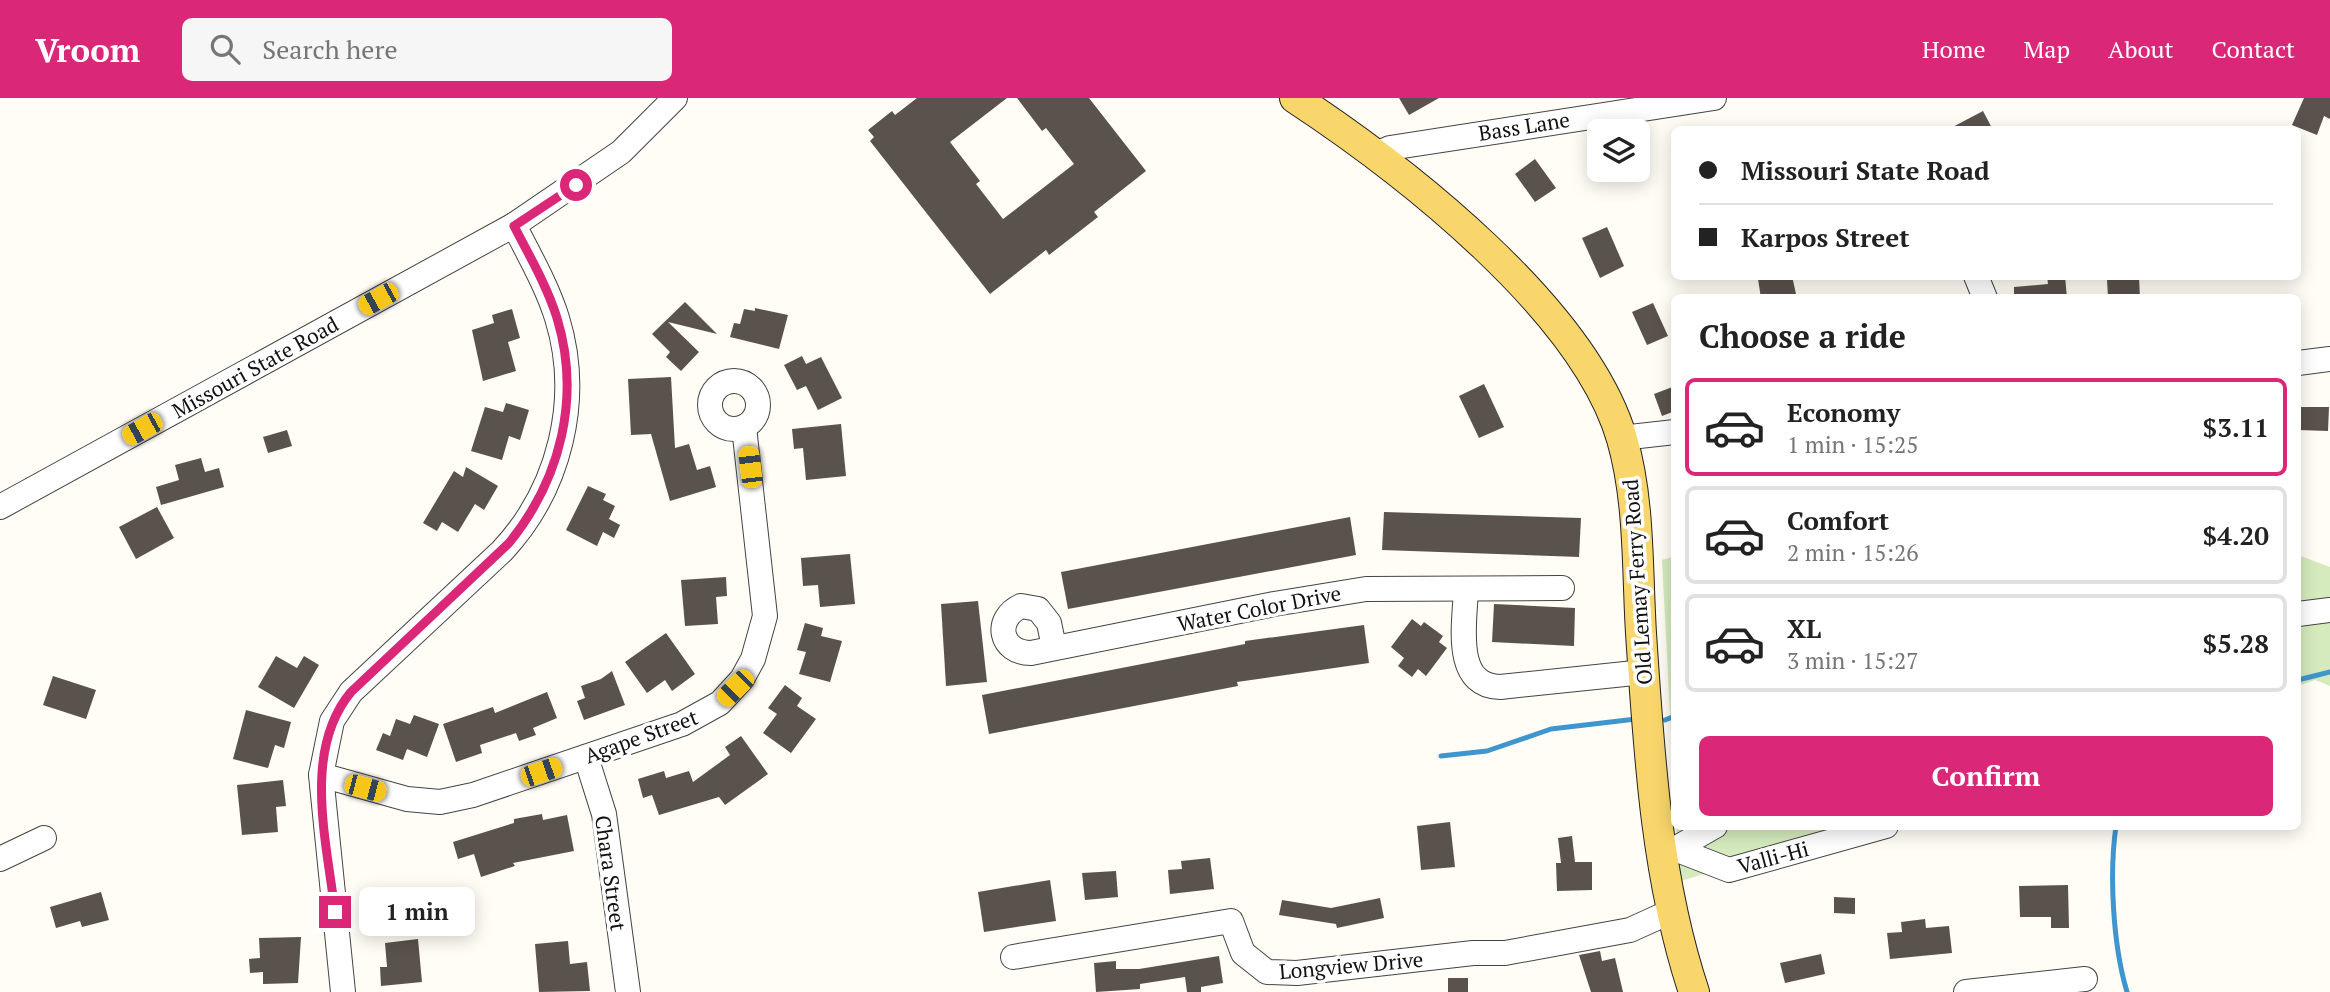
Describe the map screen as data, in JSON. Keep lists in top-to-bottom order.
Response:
{
  "streets": {
    "main road": ["Old Lemay Ferry Road"],
    "street": [
      "Bass Lane",
      "Missouri State Road",
      "Water Color Drive",
      "Agape Street",
      "Valli-Hi",
      "Chara Street",
      "Longview Drive"
    ]
  },
  "crossings": [
    ["Bass Lane", "Old Lemay Ferry Road"],
    ["Old Lemay Ferry Road", "Valli-Hi"],
    ["Old Lemay Ferry Road", "Longview Drive"],
    ["Agape Street", "Chara Street"]
  ],
  "page": {
    "header": "Vroom",
    "search": "Search here",
    "nav": [
      "Home",
      "Map",
      "About",
      "Contact"
    ],
    "banner": ["Missouri State Road", "Karpos Street"],
    "heading": "Choose a ride",
    "list": [
      {
        "name": "Economy",
        "note": "1 min · 15:25",
        "value": "$3.11"
      },
      {
        "name": "Comfort",
        "note": "2 min · 15:26",
        "value": "$4.20"
      },
      {
        "name": "XL",
        "note": "3 min · 15:27",
        "value": "$5.28"
      }
    ],
    "buttons": "Confirm",
    "bubble": "1 min"
  }
}
